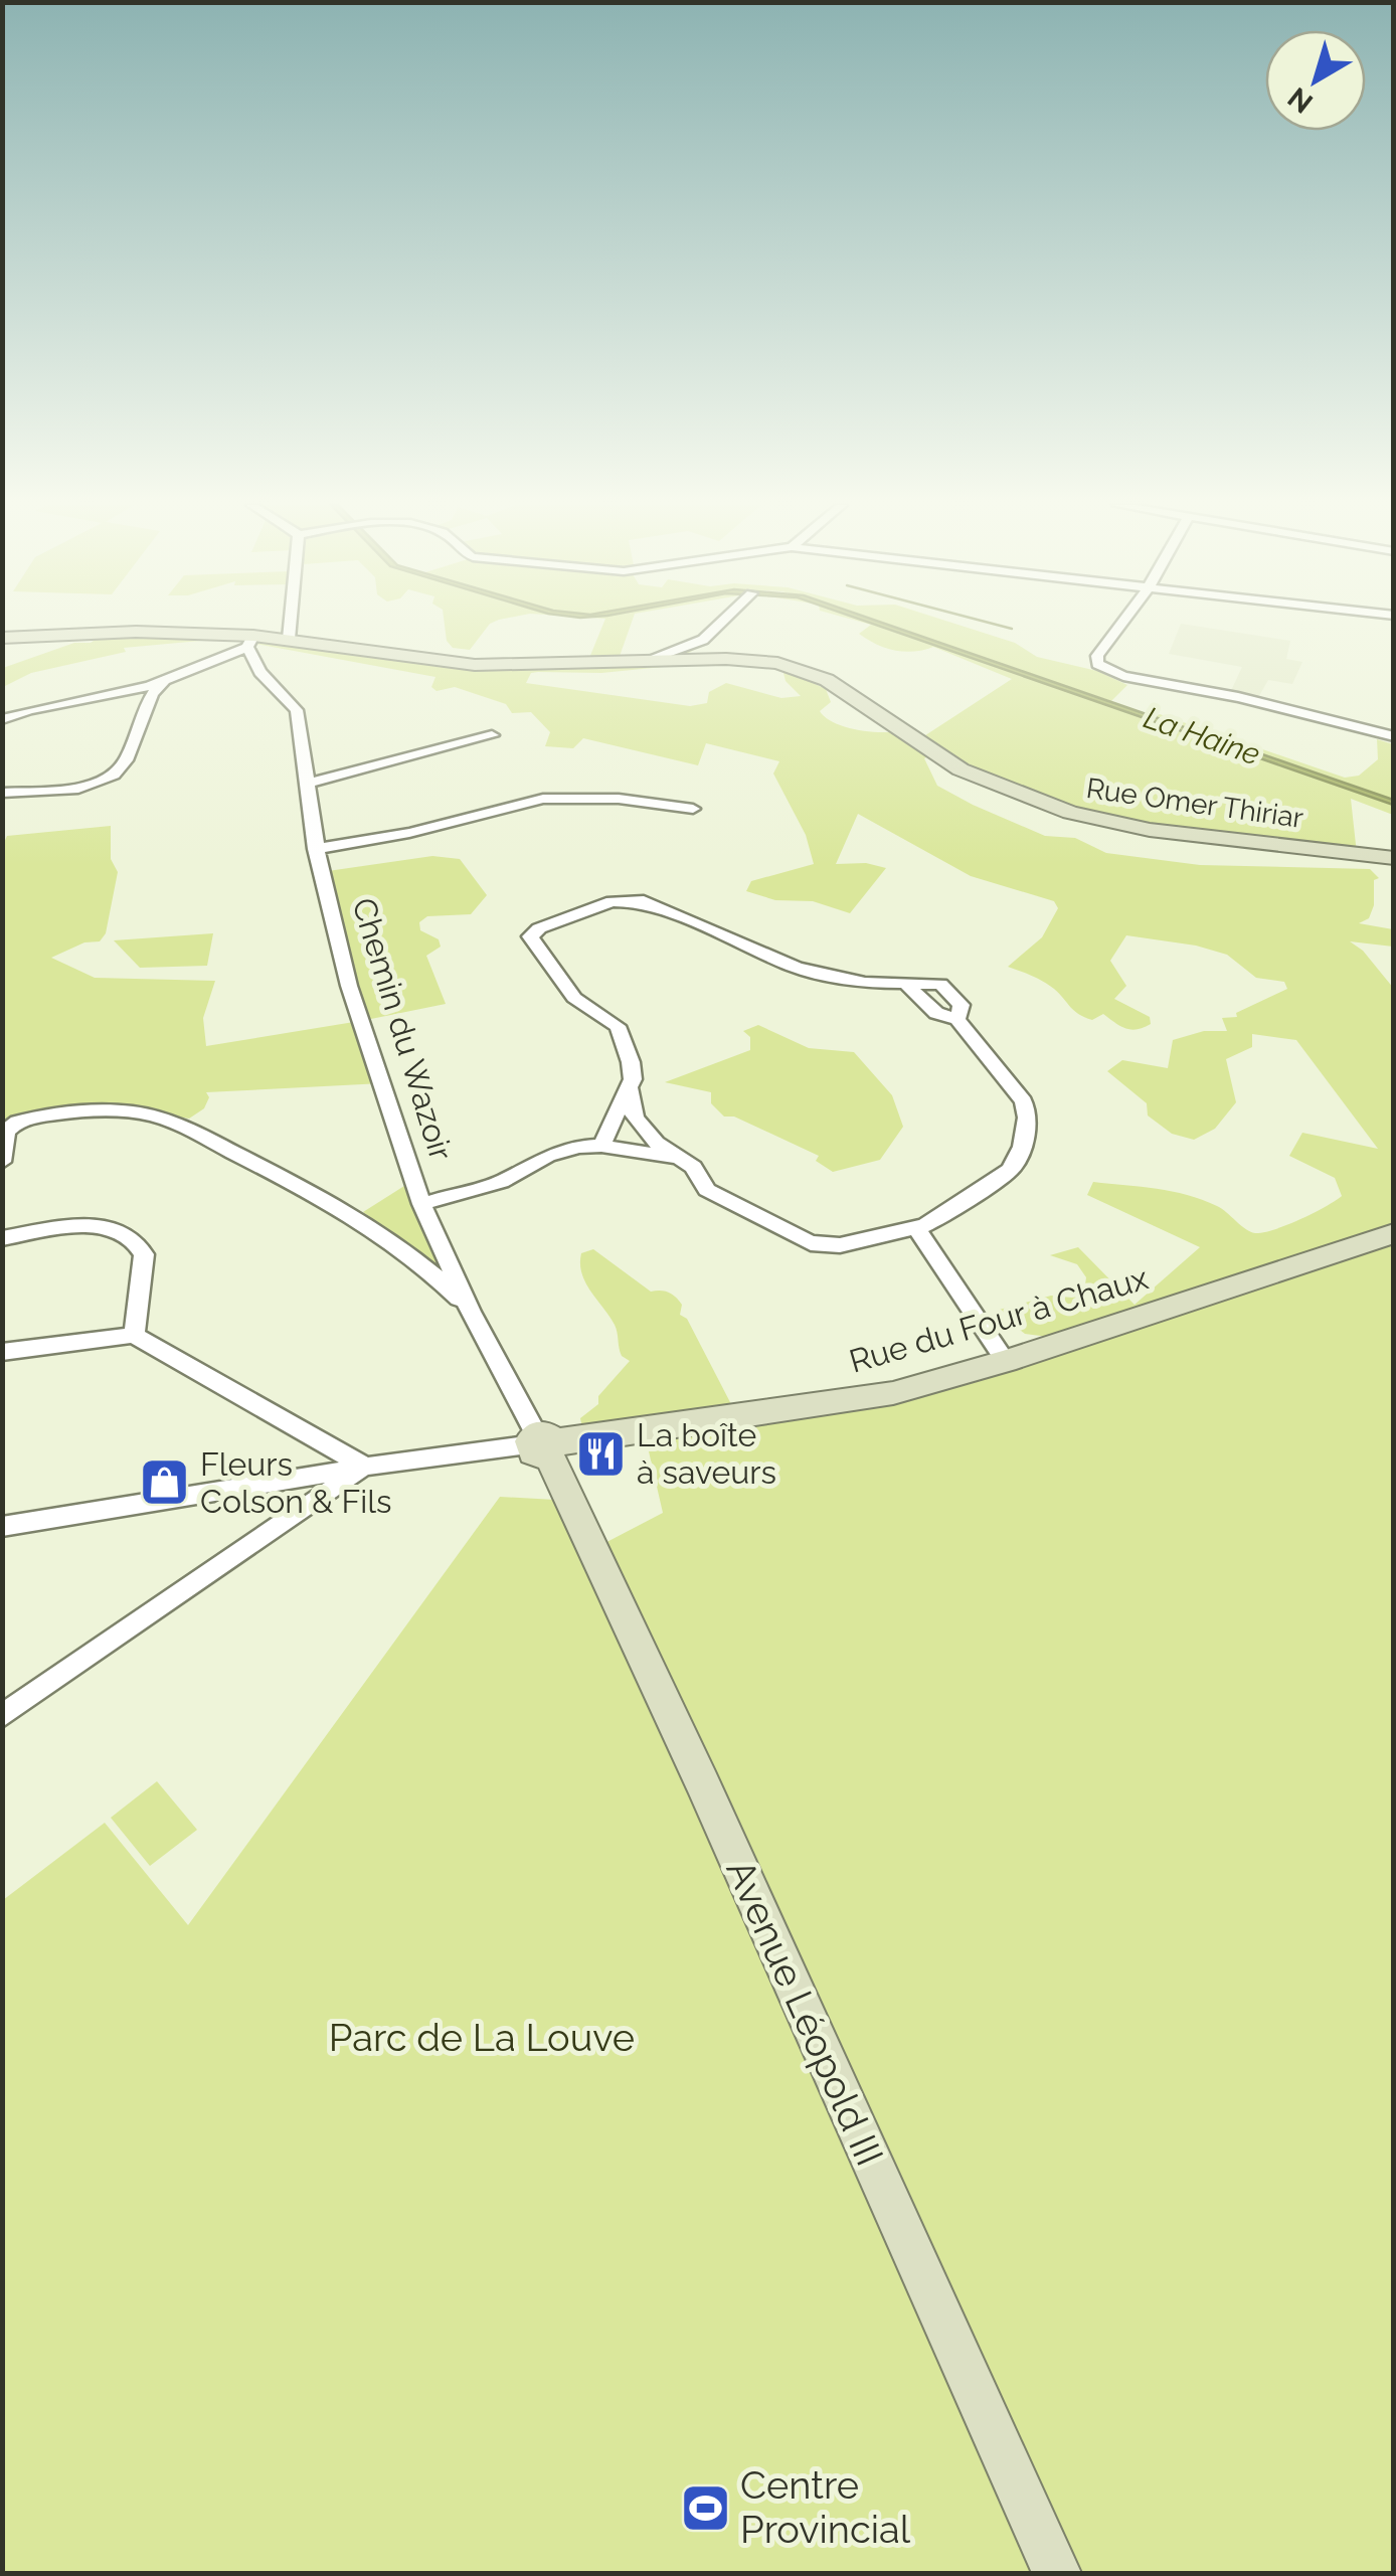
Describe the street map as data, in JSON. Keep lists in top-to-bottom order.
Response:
{
  "streets": {
    "street": [
      "Rue Omer Thiriar",
      "Chemin du Wazoir",
      "Rue du Four à Chaux",
      "Avenue Léopold III"
    ]
  },
  "crossings": [
    ["Rue Omer Thiriar", "Chemin du Wazoir"],
    ["Chemin du Wazoir", "Rue du Four à Chaux"],
    ["Chemin du Wazoir", "Avenue Léopold III"],
    ["Rue du Four à Chaux", "Avenue Léopold III"]
  ],
  "water": ["La Haine"],
  "parks": ["Parc de La Louve"],
  "places": {
    "restaurant": ["La boîte à saveurs"],
    "shop": ["Fleurs Colson & Fils"],
    "sports": ["Centre Provincial"]
  },
  "north": "bottom left"
}
